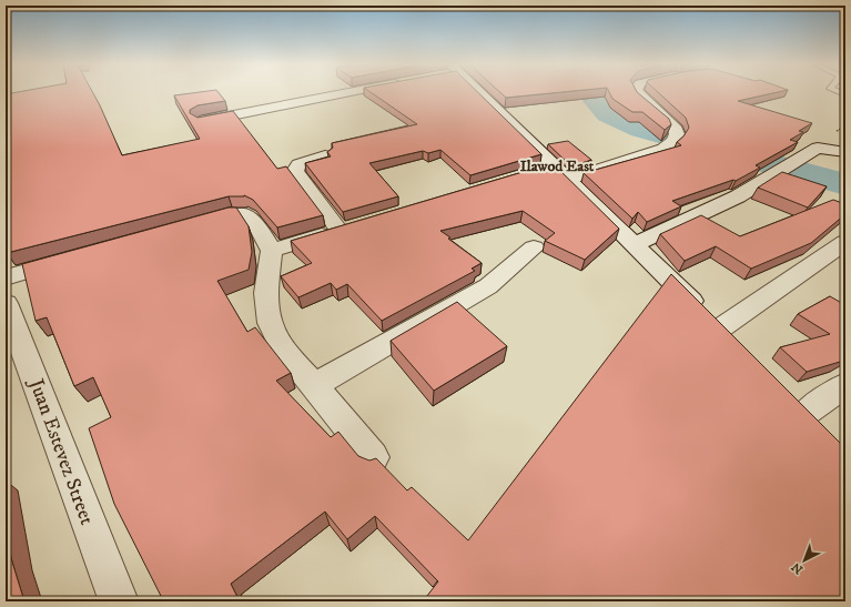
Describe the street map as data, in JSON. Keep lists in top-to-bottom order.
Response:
{
  "streets": {
    "street": ["Juan Estevez Street"]
  },
  "districts": ["Ilawod East"],
  "north": "bottom left"
}
